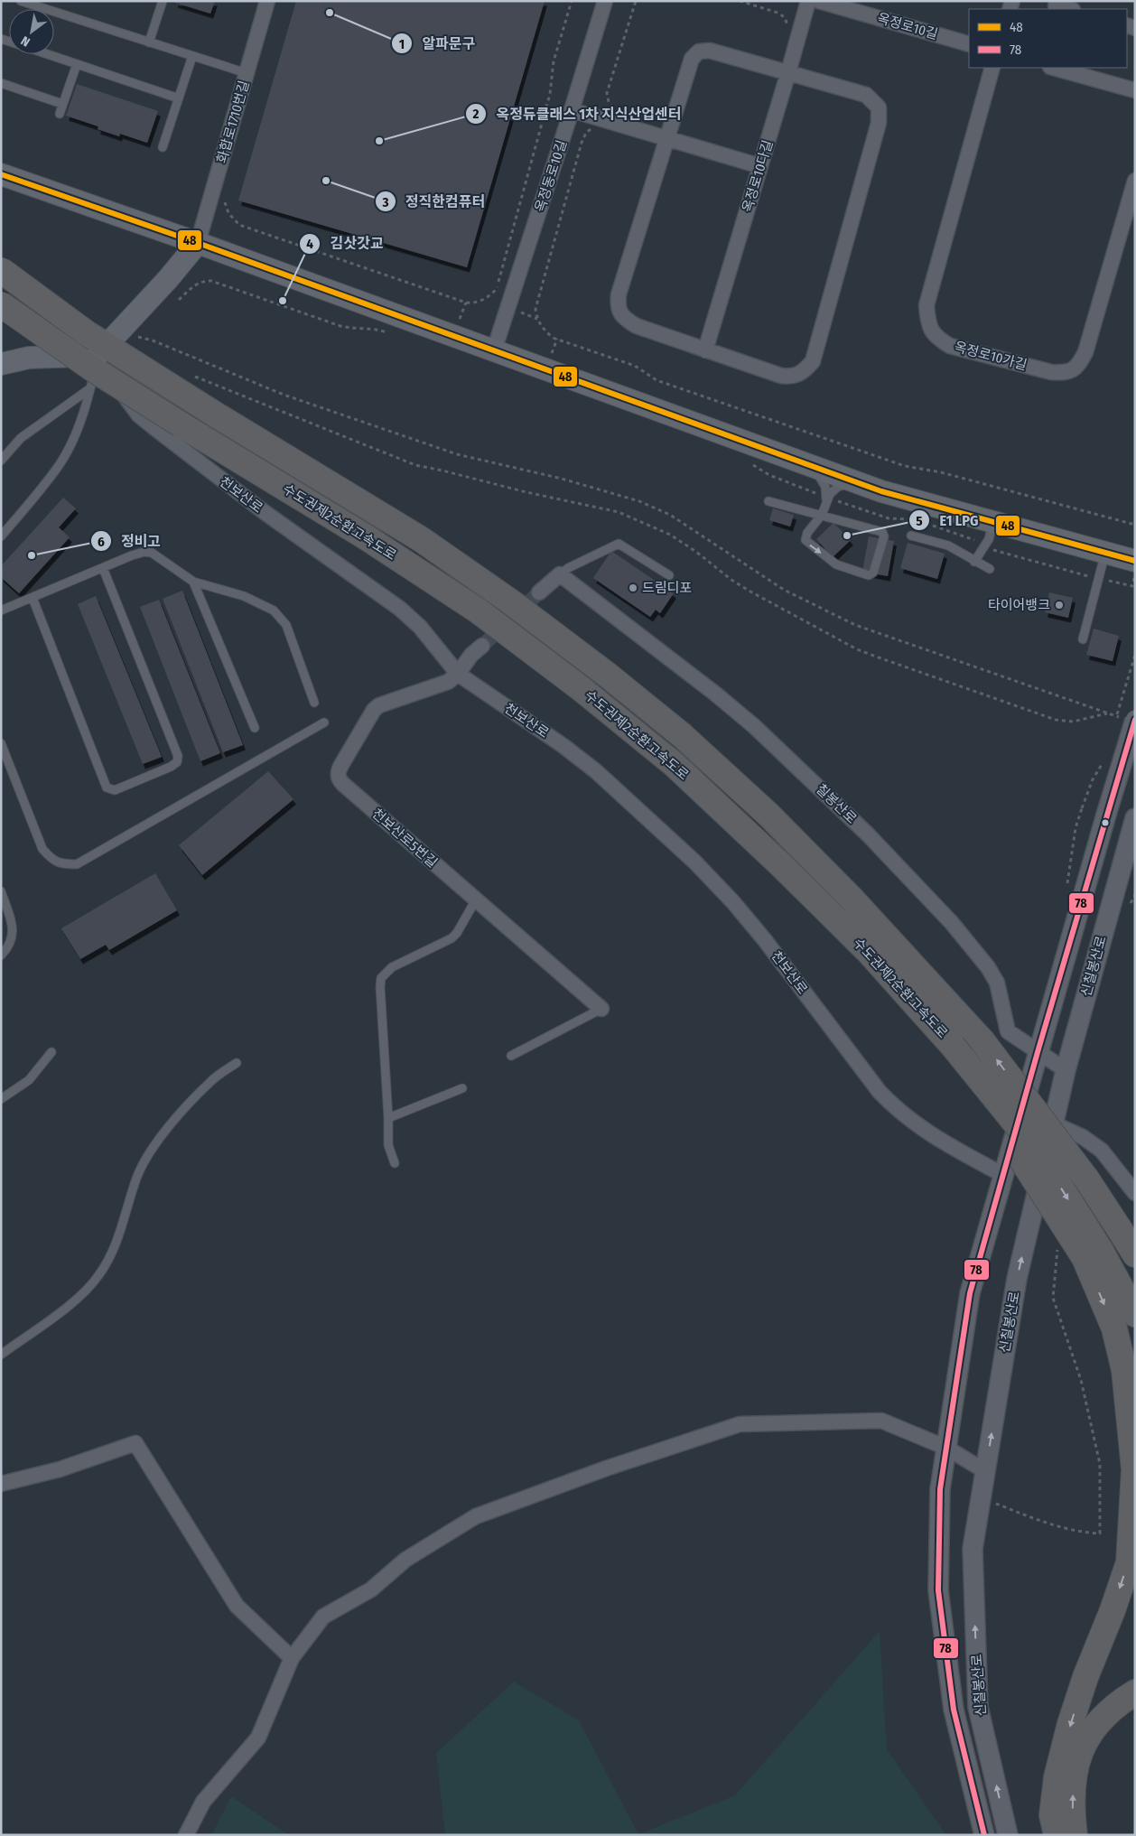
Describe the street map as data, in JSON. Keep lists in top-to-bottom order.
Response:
{
  "streets": {
    "highway": ["수도권제2순환고속도로"],
    "street": [
      "옥정로10길",
      "화합로1710번길",
      "옥정동로10길",
      "옥정로10다길",
      "옥정로10가길",
      "천보산로",
      "칠봉산로",
      "천보산로5번길",
      "신칠봉산로"
    ]
  },
  "crossings": [
    ["천보산로", "천보산로5번길"],
    ["천보산로", "신칠봉산로"],
    ["칠봉산로", "신칠봉산로"]
  ],
  "places": [
    "알파문구",
    "옥정듀클래스 1차 지식산업센터",
    "정직한컴퓨터",
    "김삿갓교",
    "E1 LPG",
    "정비고",
    "드림디포",
    "타이어뱅크"
  ],
  "lines": ["transit line 48", "transit line 78"],
  "legend": ["48", "78"],
  "north": "bottom left"
}
